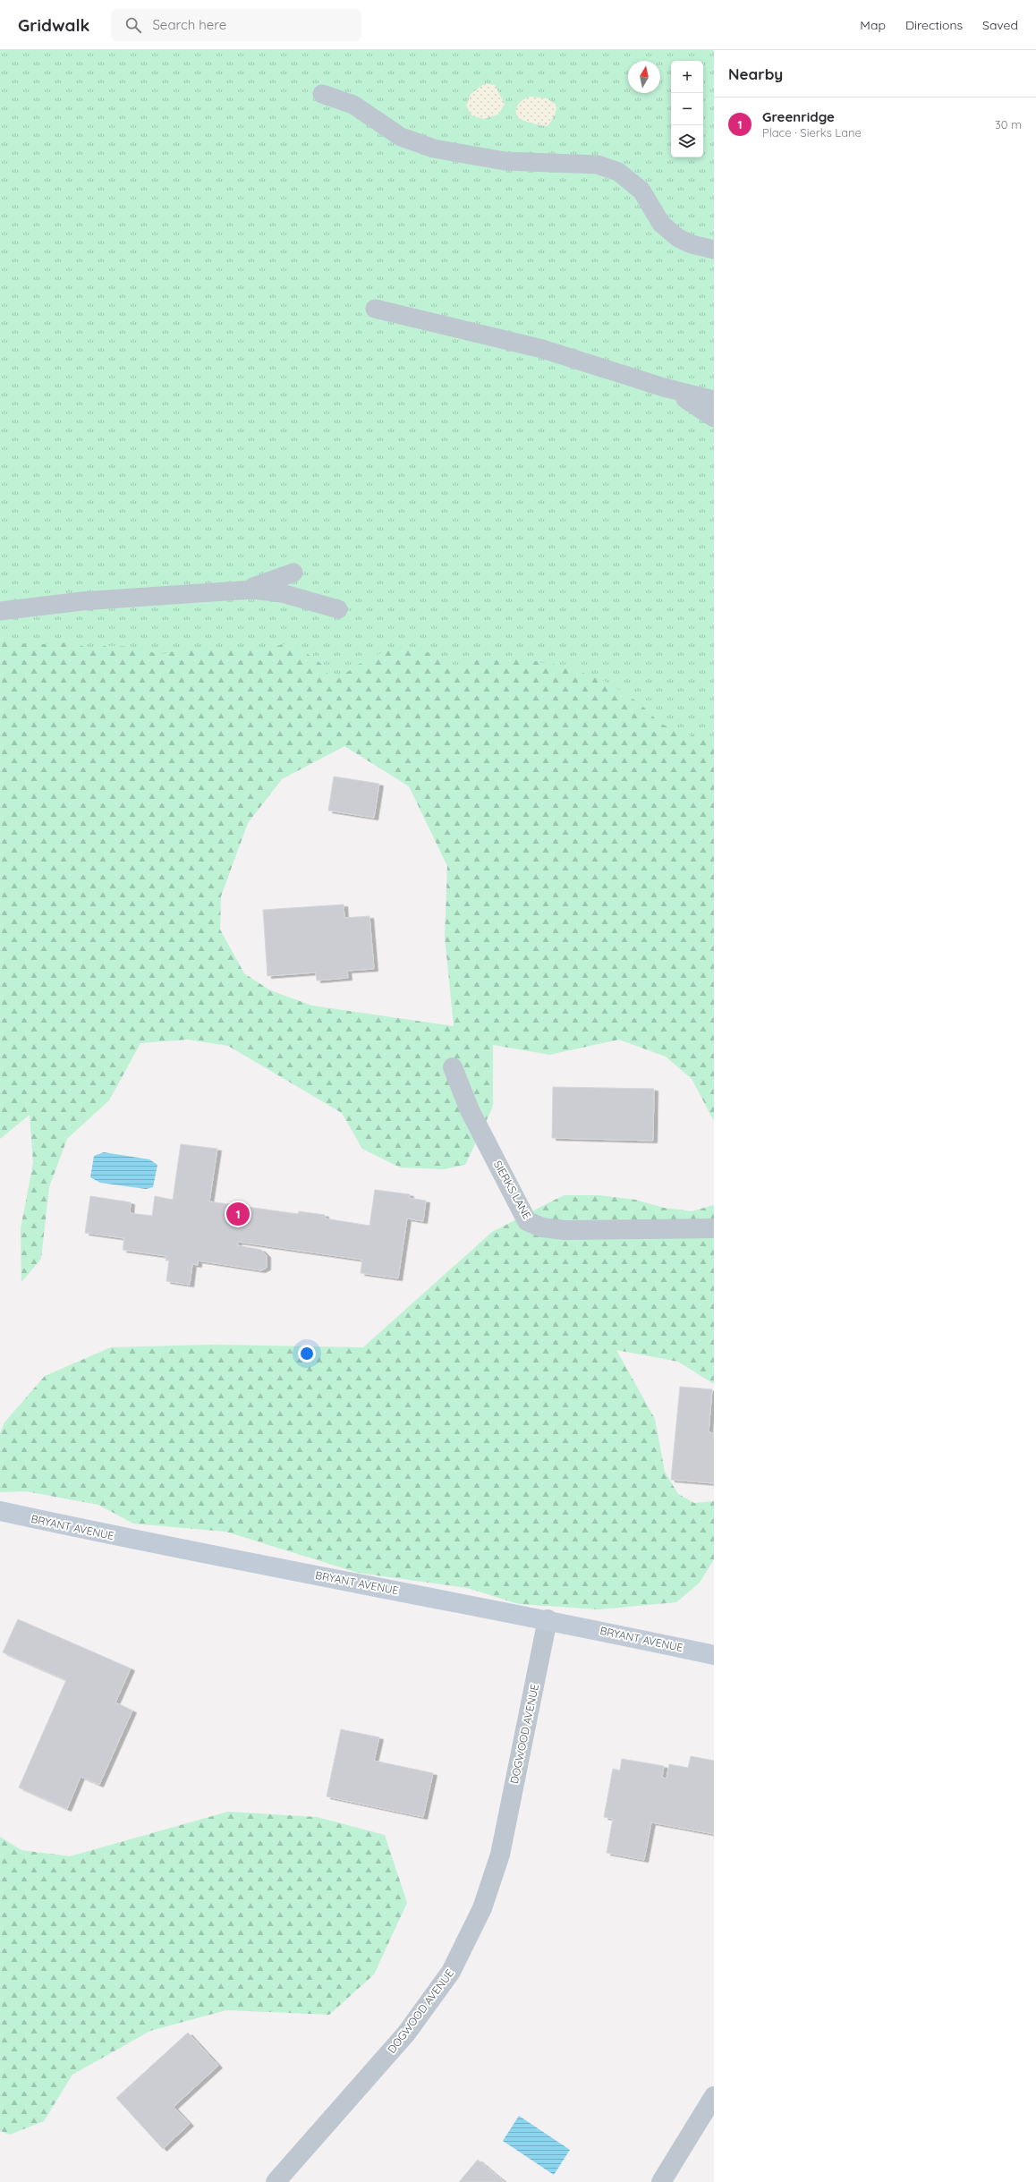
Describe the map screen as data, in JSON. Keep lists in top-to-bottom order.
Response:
{
  "streets": {
    "main road": ["BRYANT AVENUE"],
    "street": ["SIERKS LANE", "DOGWOOD AVENUE"]
  },
  "crossings": [
    ["BRYANT AVENUE", "DOGWOOD AVENUE"]
  ],
  "north": "top",
  "page": {
    "header": "Gridwalk",
    "search": "Search here",
    "nav": ["Map", "Directions", "Saved"],
    "heading": "Nearby",
    "map_buttons": ["+", "−"],
    "list": [
      {
        "mark": "1",
        "name": "Greenridge",
        "note": "Place · Sierks Lane",
        "value": "30 m"
      }
    ],
    "pins": "1"
  }
}
